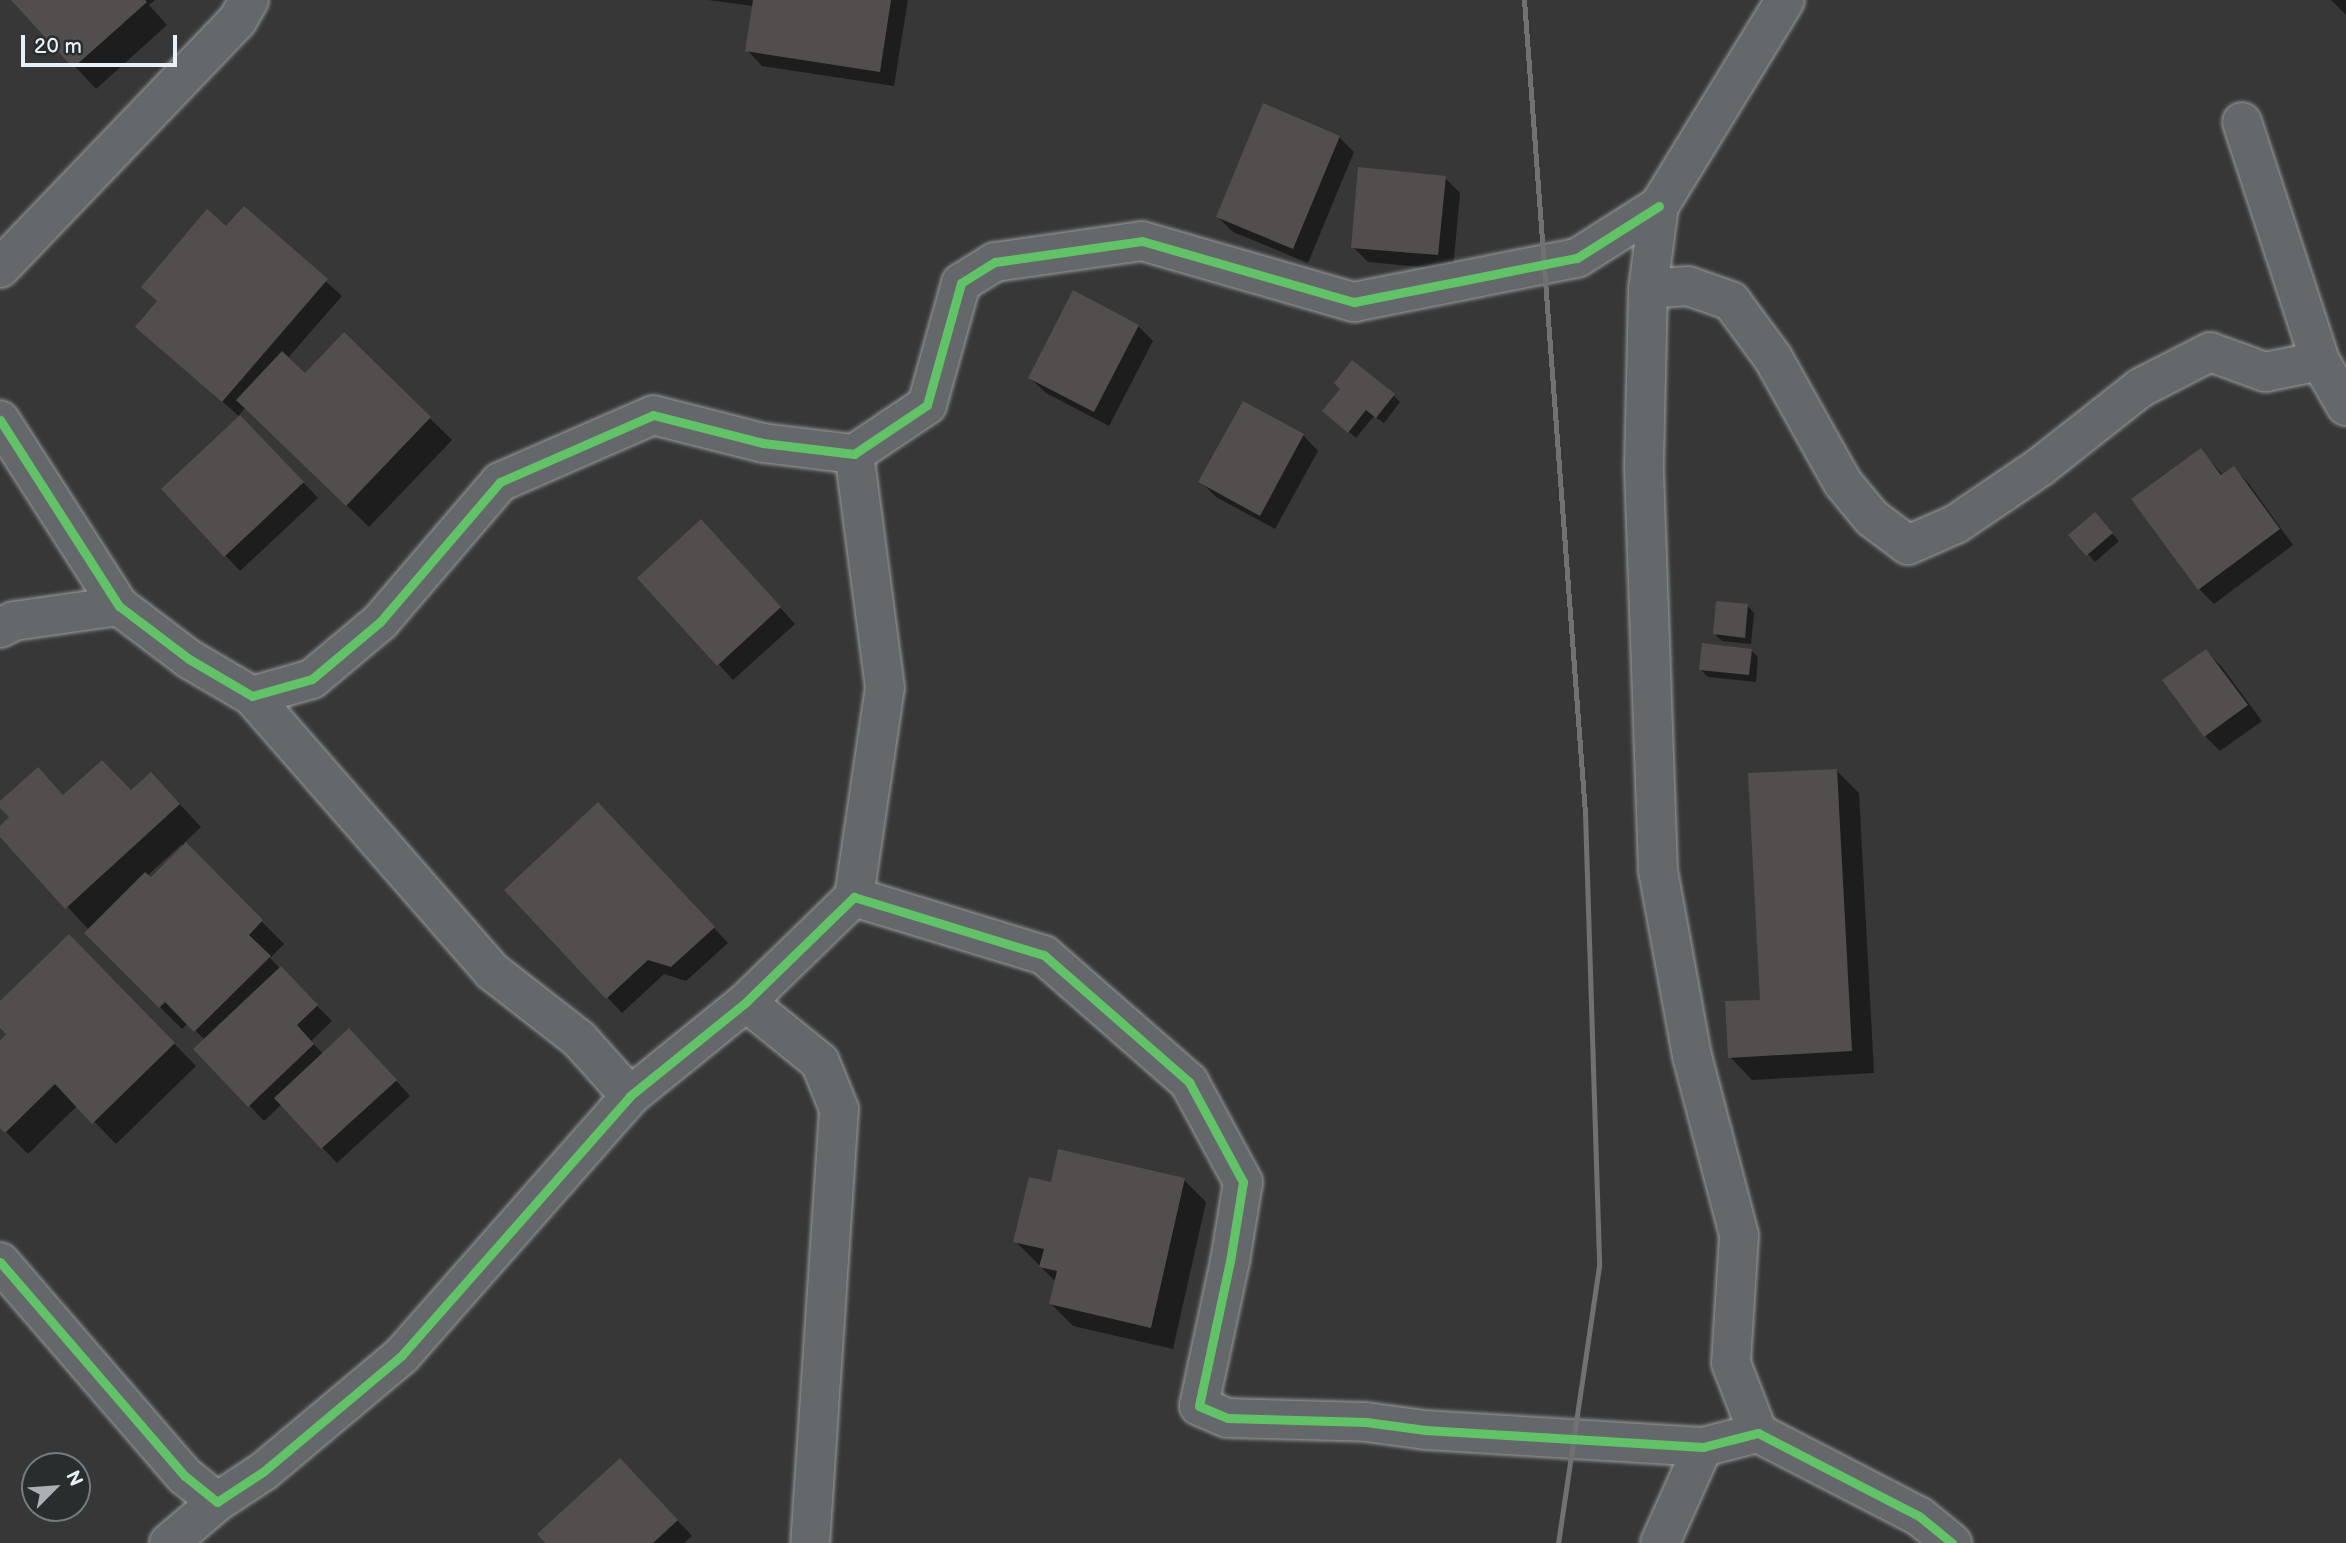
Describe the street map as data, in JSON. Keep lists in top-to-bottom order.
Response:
{
  "scale_bar": "20 m",
  "north": "top right"
}
